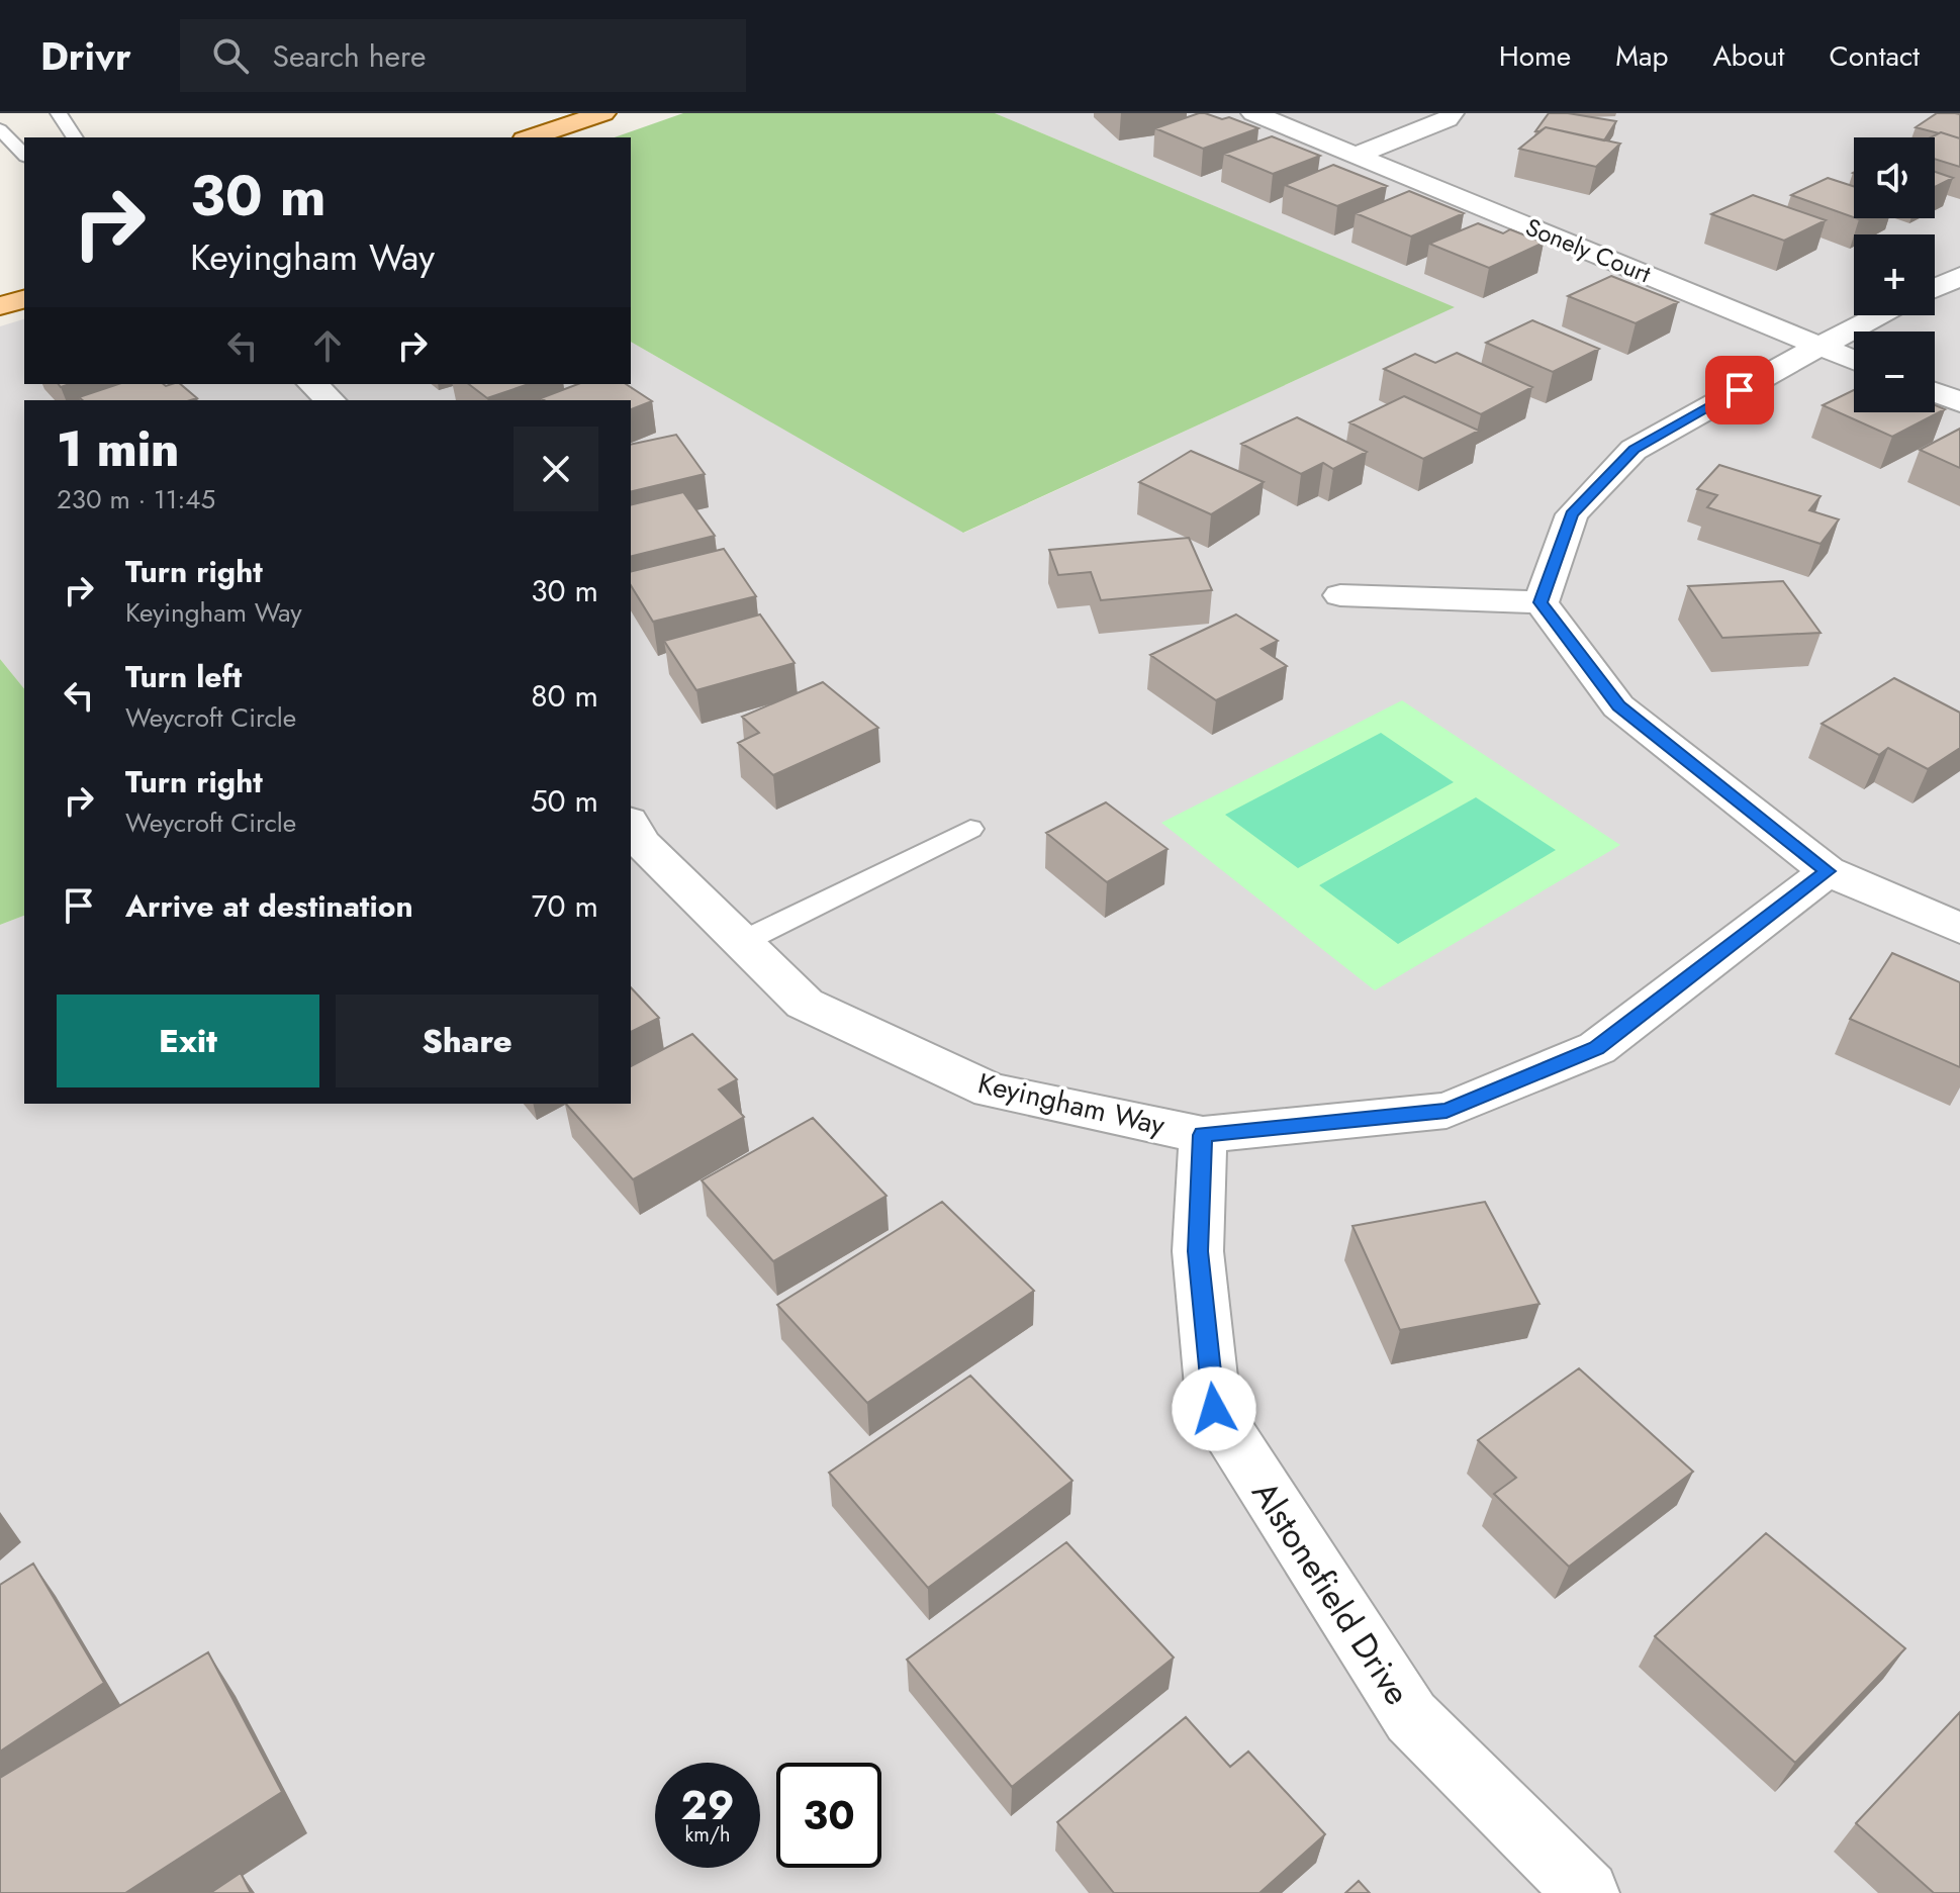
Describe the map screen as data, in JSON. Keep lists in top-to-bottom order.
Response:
{
  "streets": {
    "street": ["Sonely Court", "Keyingham Way", "Alstonefield Drive"]
  },
  "crossings": [
    ["Keyingham Way", "Alstonefield Drive"]
  ],
  "page": {
    "header": "Drivr",
    "search": "Search here",
    "nav": [
      "Home",
      "Map",
      "About",
      "Contact"
    ],
    "map_buttons": ["+", "−"],
    "turn": ["30 m", "Keyingham Way"],
    "heading": ["1 min", "230 m · 11:45"],
    "list": [
      {
        "name": "Turn right",
        "note": "Keyingham Way",
        "value": "30 m"
      },
      {
        "name": "Turn left",
        "note": "Weycroft Circle",
        "value": "80 m"
      },
      {
        "name": "Turn right",
        "note": "Weycroft Circle",
        "value": "50 m"
      },
      {
        "name": "Arrive at destination",
        "value": "70 m"
      }
    ],
    "buttons": ["Exit", "Share"],
    "speed": "29 km/h",
    "limit": "30"
  }
}
